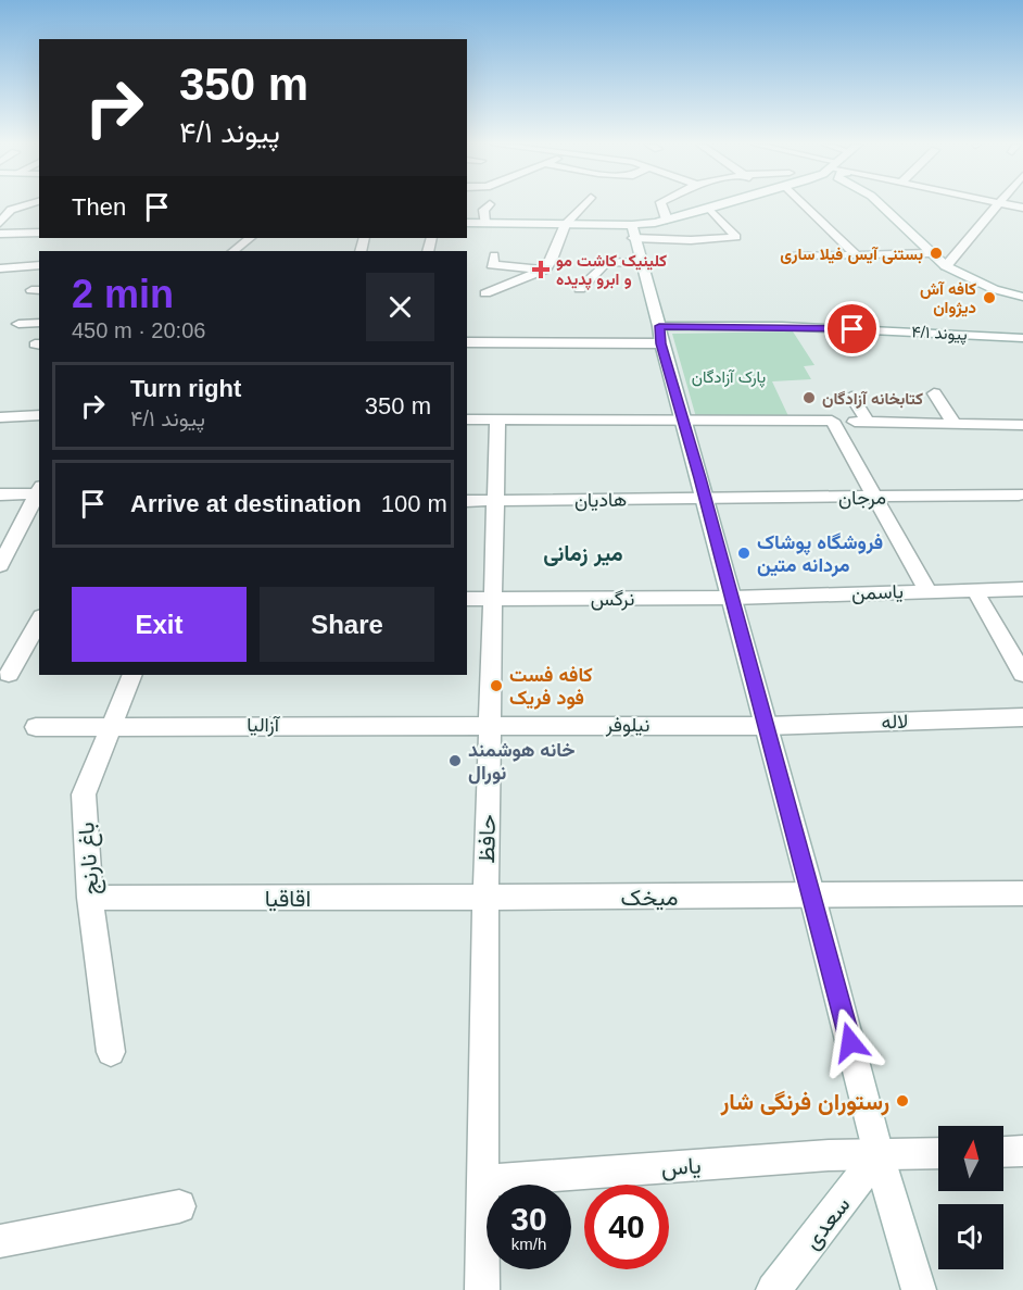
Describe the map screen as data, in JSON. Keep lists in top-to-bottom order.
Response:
{
  "streets": {
    "street": [
      "پیوند ۴/۱",
      "مرجان",
      "هادیان",
      "یاسمن",
      "نرگس",
      "لاله",
      "آزالیا",
      "نیلوفر",
      "حافظ",
      "باغ نارنج",
      "میخک",
      "اقاقیا",
      "یاس",
      "سعدی"
    ]
  },
  "crossings": [
    ["مرجان", "هادیان"],
    ["هادیان", "حافظ"],
    ["یاسمن", "نرگس"],
    ["نرگس", "حافظ"],
    ["لاله", "نیلوفر"],
    ["آزالیا", "نیلوفر"],
    ["آزالیا", "حافظ"],
    ["آزالیا", "باغ نارنج"],
    ["نیلوفر", "حافظ"],
    ["حافظ", "میخک"],
    ["حافظ", "اقاقیا"],
    ["حافظ", "یاس"],
    ["باغ نارنج", "اقاقیا"],
    ["میخک", "اقاقیا"],
    ["یاس", "سعدی"]
  ],
  "districts": ["میر زمانی"],
  "parks": ["پارک آزادگان"],
  "places": {
    "other": [
      "بستنی آیس فیلا ساری",
      "کافه آش دیژوان",
      "کتابخانه آزادگان",
      "فروشگاه پوشاک مردانه متین",
      "کافه فست فود فریک",
      "خانه هوشمند نورال",
      "رستوران فرنگی شار"
    ],
    "health": ["کلینیک کاشت مو و ابرو پدیده"]
  },
  "north": "top",
  "page": {
    "turn": ["350 m", "پیوند ۴/۱"],
    "then": "Then",
    "heading": ["2 min", "450 m · 20:06"],
    "list": [
      {
        "name": "Turn right",
        "note": "پیوند ۴/۱",
        "value": "350 m"
      },
      {
        "name": "Arrive at destination",
        "value": "100 m"
      }
    ],
    "buttons": ["Exit", "Share"],
    "speed": "30 km/h",
    "limit": "40"
  }
}
